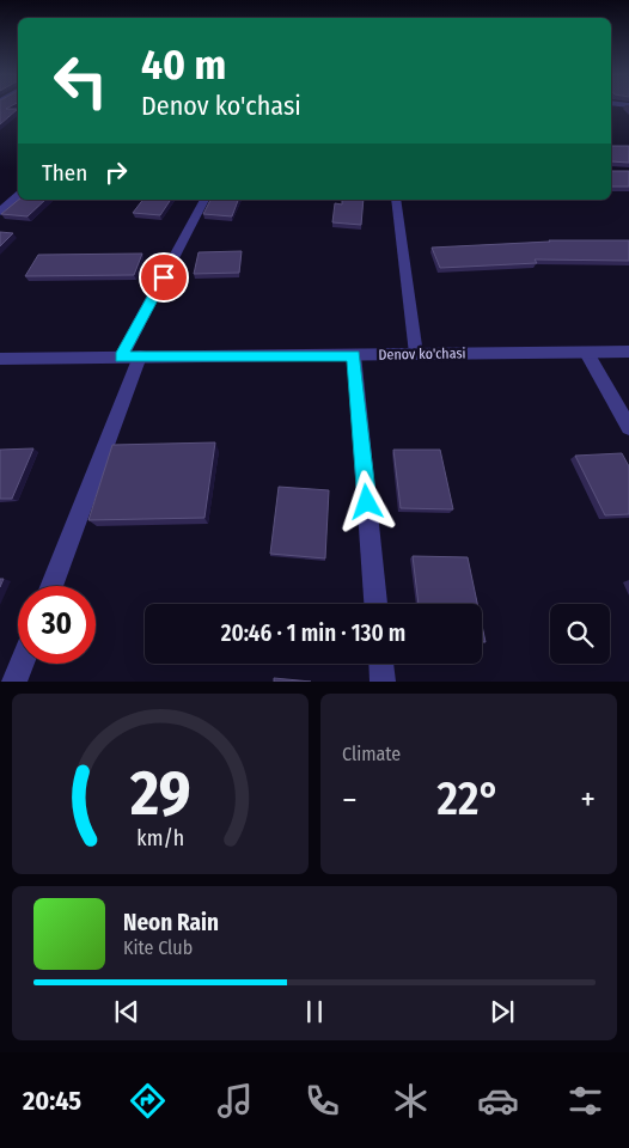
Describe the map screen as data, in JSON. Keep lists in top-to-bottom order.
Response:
{
  "streets": {
    "street": ["Denov ko'chasi"]
  },
  "page": {
    "turn": ["40 m", "Denov ko'chasi"],
    "then": "Then",
    "limit": "30",
    "trip": "20:46 · 1 min · 130 m",
    "tile": "Climate",
    "heat": ["−", "22°", "+"],
    "song": ["Neon Rain", "Kite Club"],
    "tabs": "20:45",
    "gauge": ["29", "km/h"]
  }
}
